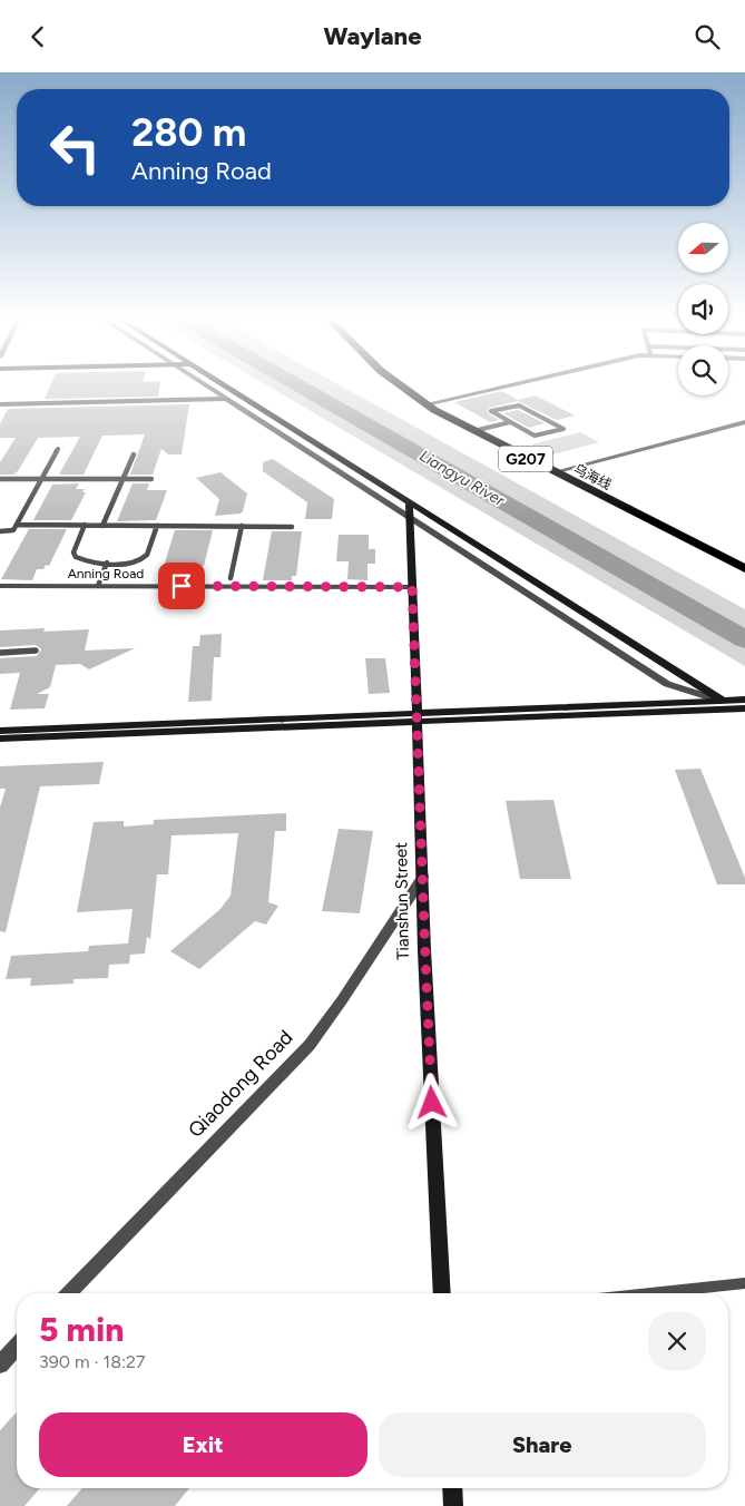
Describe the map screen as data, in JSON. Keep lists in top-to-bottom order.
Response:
{
  "streets": {
    "highway": ["G207", "乌海线"],
    "main road": ["Tianshun Street"],
    "street": ["Anning Road", "Qiaodong Road"]
  },
  "crossings": [
    ["Anning Road", "Tianshun Street"],
    ["Tianshun Street", "Qiaodong Road"]
  ],
  "water": ["Liangyu River"],
  "north": "left",
  "page": {
    "header": "Waylane",
    "turn": ["280 m", "Anning Road"],
    "heading": ["5 min", "390 m · 18:27"],
    "buttons": ["Exit", "Share"]
  }
}
